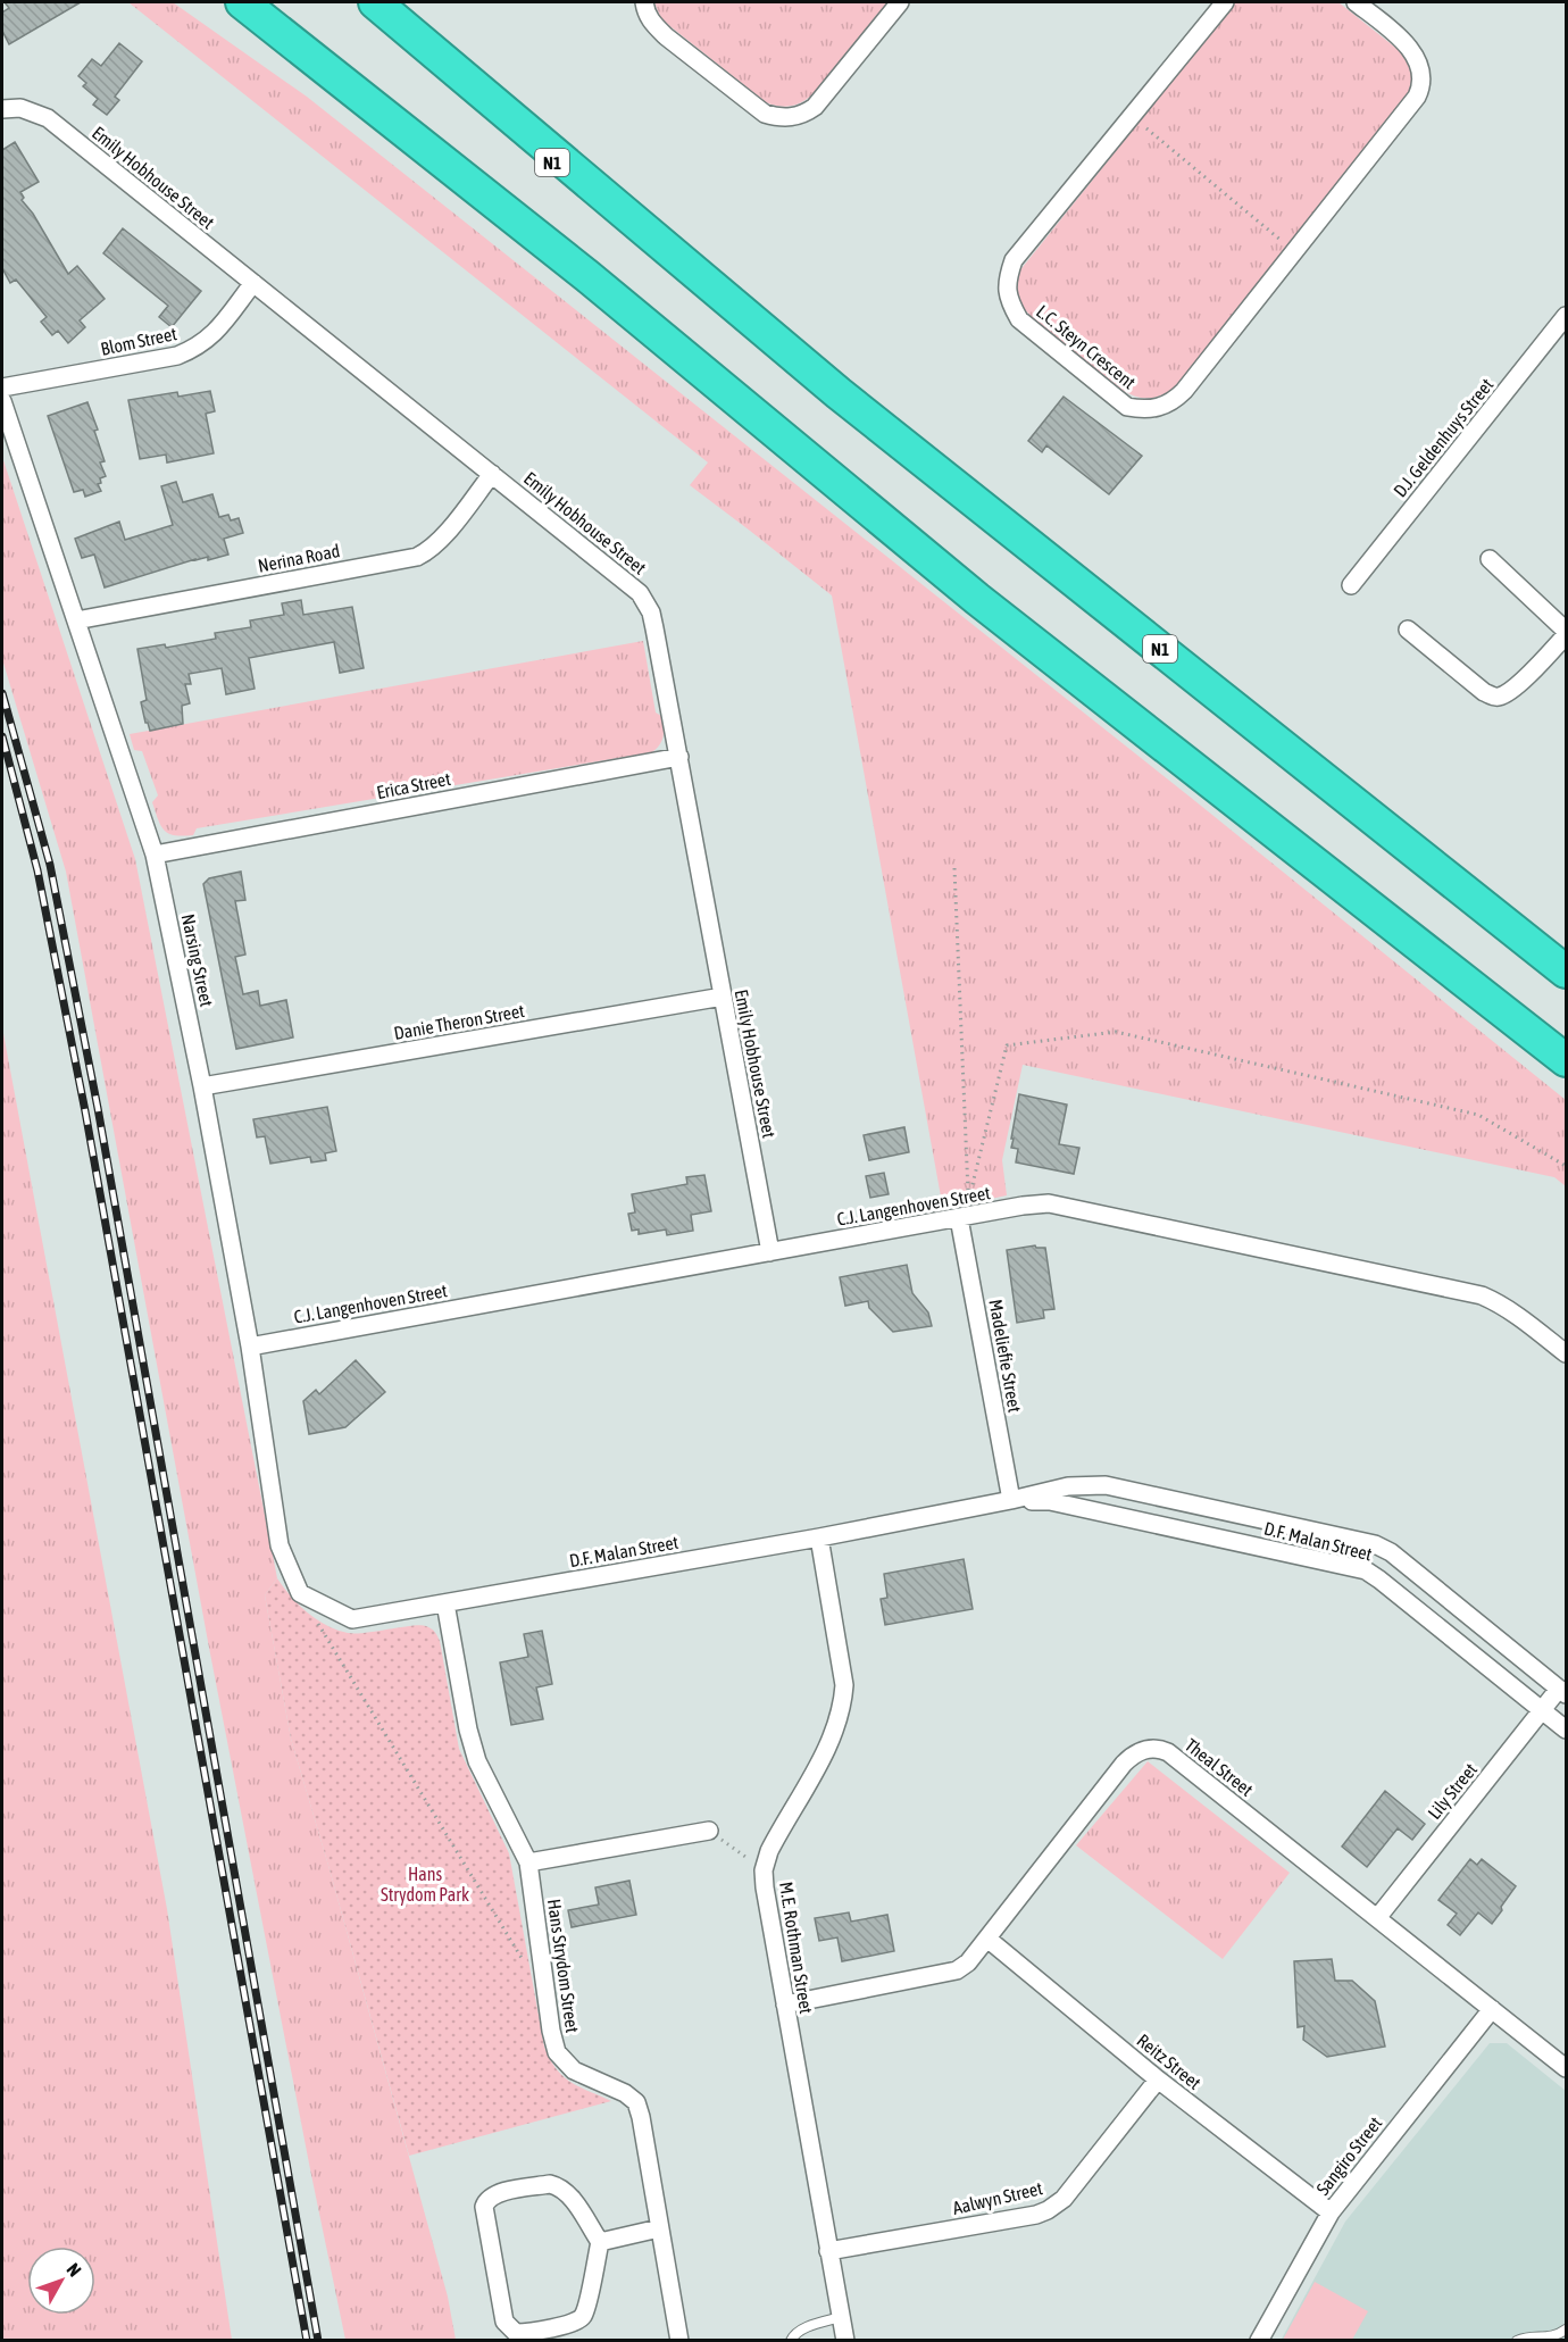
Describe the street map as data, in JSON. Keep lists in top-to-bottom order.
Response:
{
  "streets": {
    "highway": ["N1"],
    "street": [
      "Emily Hobhouse Street",
      "Blom Street",
      "L.C. Steyn Crescent",
      "D.J. Geldenhuys Street",
      "Nerina Road",
      "Erica Street",
      "Narsing Street",
      "Danie Theron Street",
      "C.J. Langenhoven Street",
      "Madeliefie Street",
      "D.F. Malan Street",
      "Theal Street",
      "Lily Street",
      "M.E. Rothman Street",
      "Hans Strydom Street",
      "Reitz Street",
      "Sangiro Street",
      "Aalwyn Street"
    ]
  },
  "crossings": [
    ["Emily Hobhouse Street", "Blom Street"],
    ["Emily Hobhouse Street", "Nerina Road"],
    ["Emily Hobhouse Street", "Erica Street"],
    ["Emily Hobhouse Street", "Danie Theron Street"],
    ["Emily Hobhouse Street", "C.J. Langenhoven Street"],
    ["Nerina Road", "Narsing Street"],
    ["Erica Street", "Narsing Street"],
    ["Narsing Street", "Danie Theron Street"],
    ["Narsing Street", "C.J. Langenhoven Street"],
    ["Narsing Street", "D.F. Malan Street"],
    ["C.J. Langenhoven Street", "Madeliefie Street"],
    ["Madeliefie Street", "D.F. Malan Street"],
    ["D.F. Malan Street", "Lily Street"],
    ["D.F. Malan Street", "M.E. Rothman Street"],
    ["D.F. Malan Street", "Hans Strydom Street"],
    ["Theal Street", "Lily Street"],
    ["Theal Street", "M.E. Rothman Street"],
    ["Theal Street", "Reitz Street"],
    ["Theal Street", "Sangiro Street"],
    ["M.E. Rothman Street", "Aalwyn Street"],
    ["Reitz Street", "Sangiro Street"],
    ["Reitz Street", "Aalwyn Street"]
  ],
  "parks": ["Hans Strydom Park"],
  "north": "top right"
}
